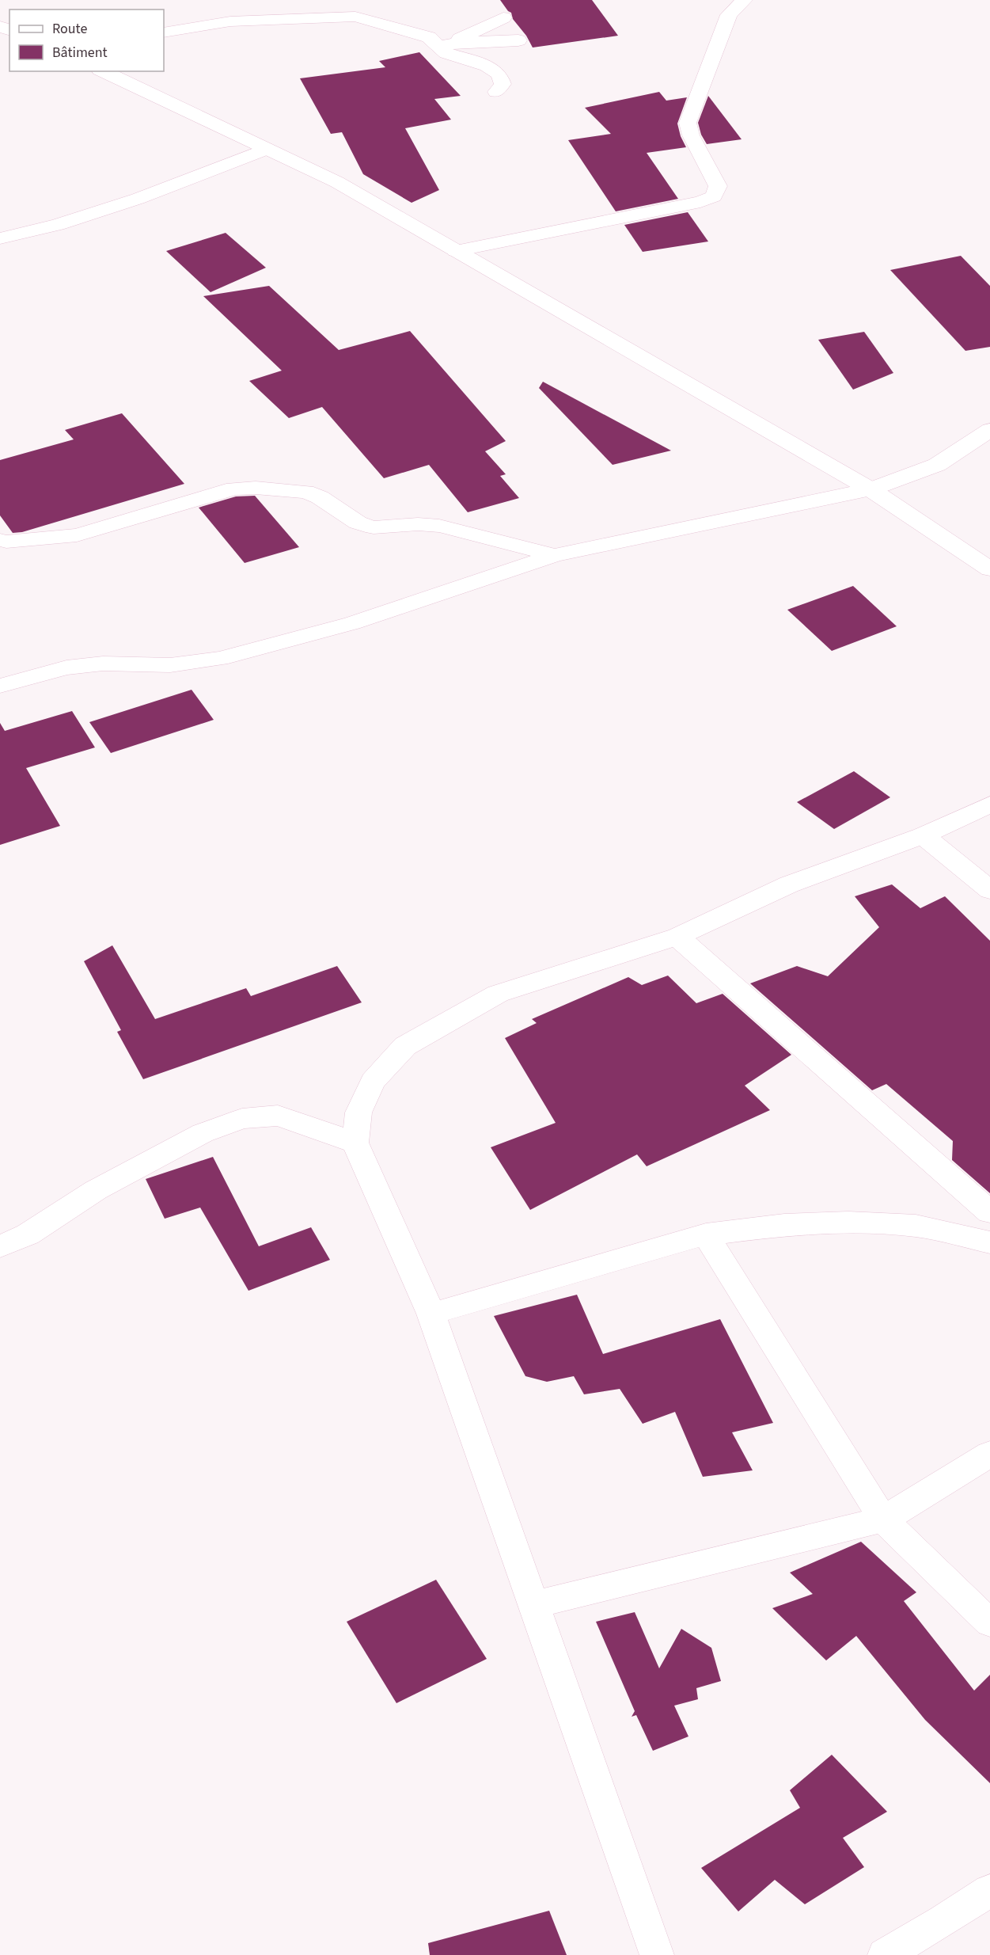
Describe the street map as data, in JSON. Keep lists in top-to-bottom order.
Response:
{
  "legend": ["Route", "Bâtiment"]
}
